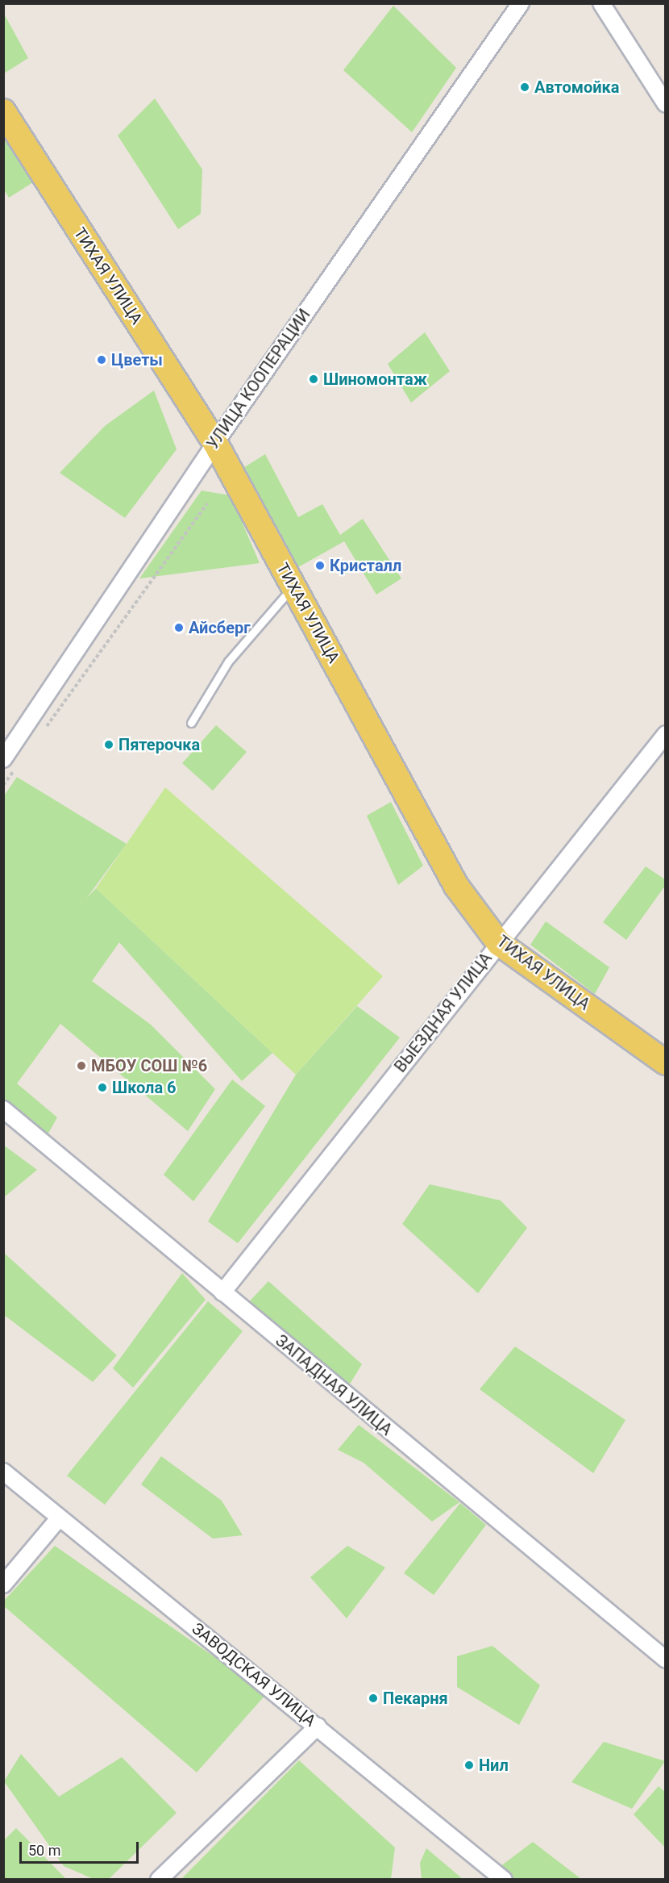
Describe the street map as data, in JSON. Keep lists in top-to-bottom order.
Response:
{
  "streets": {
    "main road": ["ТИХАЯ УЛИЦА"],
    "street": [
      "УЛИЦА КООПЕРАЦИИ",
      "ВЫЕЗДНАЯ УЛИЦА",
      "ЗАПАДНАЯ УЛИЦА",
      "ЗАВОДСКАЯ УЛИЦА"
    ]
  },
  "crossings": [
    ["ТИХАЯ УЛИЦА", "УЛИЦА КООПЕРАЦИИ"],
    ["ТИХАЯ УЛИЦА", "ВЫЕЗДНАЯ УЛИЦА"],
    ["ВЫЕЗДНАЯ УЛИЦА", "ЗАПАДНАЯ УЛИЦА"]
  ],
  "places": [
    "Автомойка",
    "Цветы",
    "Шиномонтаж",
    "Кристалл",
    "Айсберг",
    "Пятерочка",
    "МБОУ СОШ №6",
    "Школа 6",
    "Пекарня",
    "Нил"
  ],
  "scale_bar": "50 m"
}
